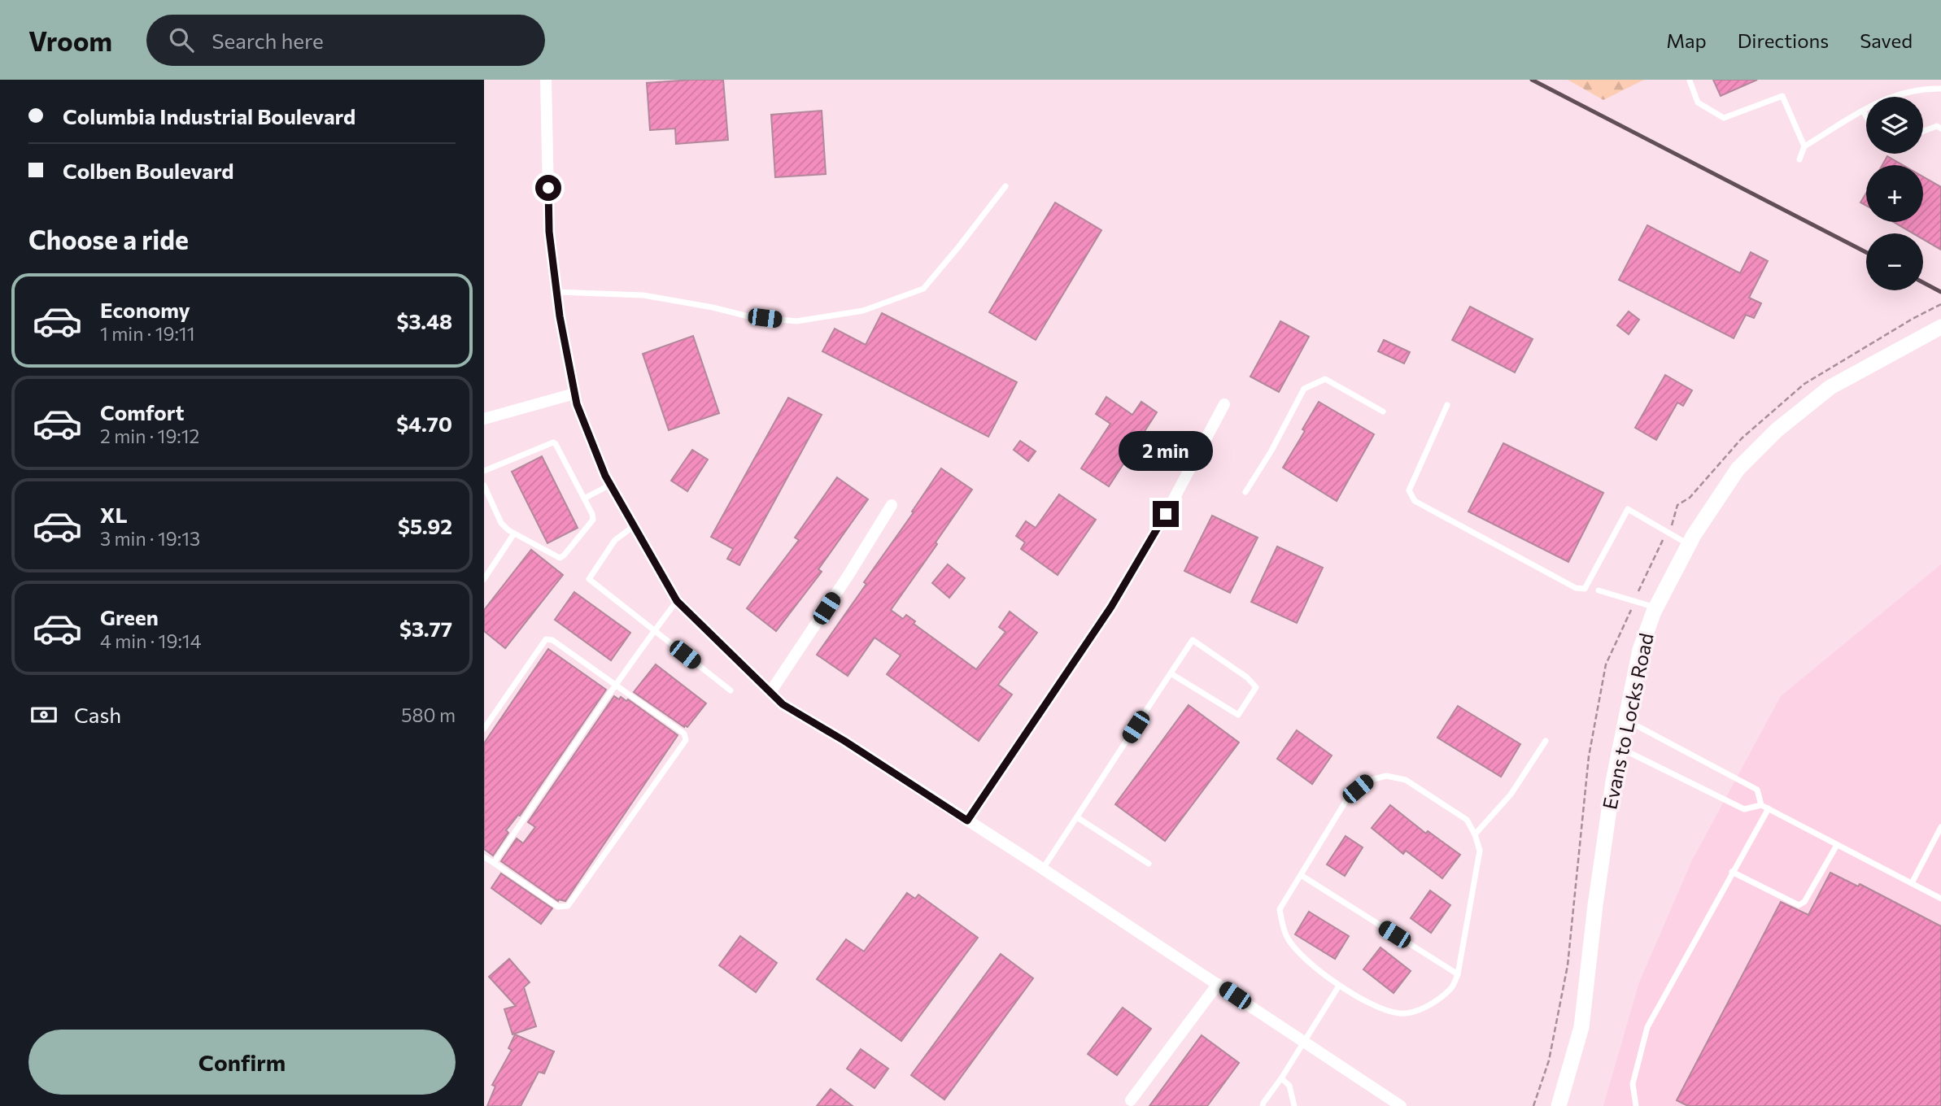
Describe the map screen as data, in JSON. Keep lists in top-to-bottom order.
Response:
{
  "streets": {
    "street": ["Evans to Locks Road"]
  },
  "page": {
    "header": "Vroom",
    "search": "Search here",
    "nav": ["Map", "Directions", "Saved"],
    "banner": ["Columbia Industrial Boulevard", "Colben Boulevard"],
    "map_buttons": ["+", "−"],
    "heading": "Choose a ride",
    "list": [
      {
        "name": "Economy",
        "note": "1 min · 19:11",
        "value": "$3.48"
      },
      {
        "name": "Comfort",
        "note": "2 min · 19:12",
        "value": "$4.70"
      },
      {
        "name": "XL",
        "note": "3 min · 19:13",
        "value": "$5.92"
      },
      {
        "name": "Green",
        "note": "4 min · 19:14",
        "value": "$3.77"
      }
    ],
    "bubble": "2 min",
    "pay": ["Cash", "580 m"],
    "buttons": "Confirm"
  }
}
